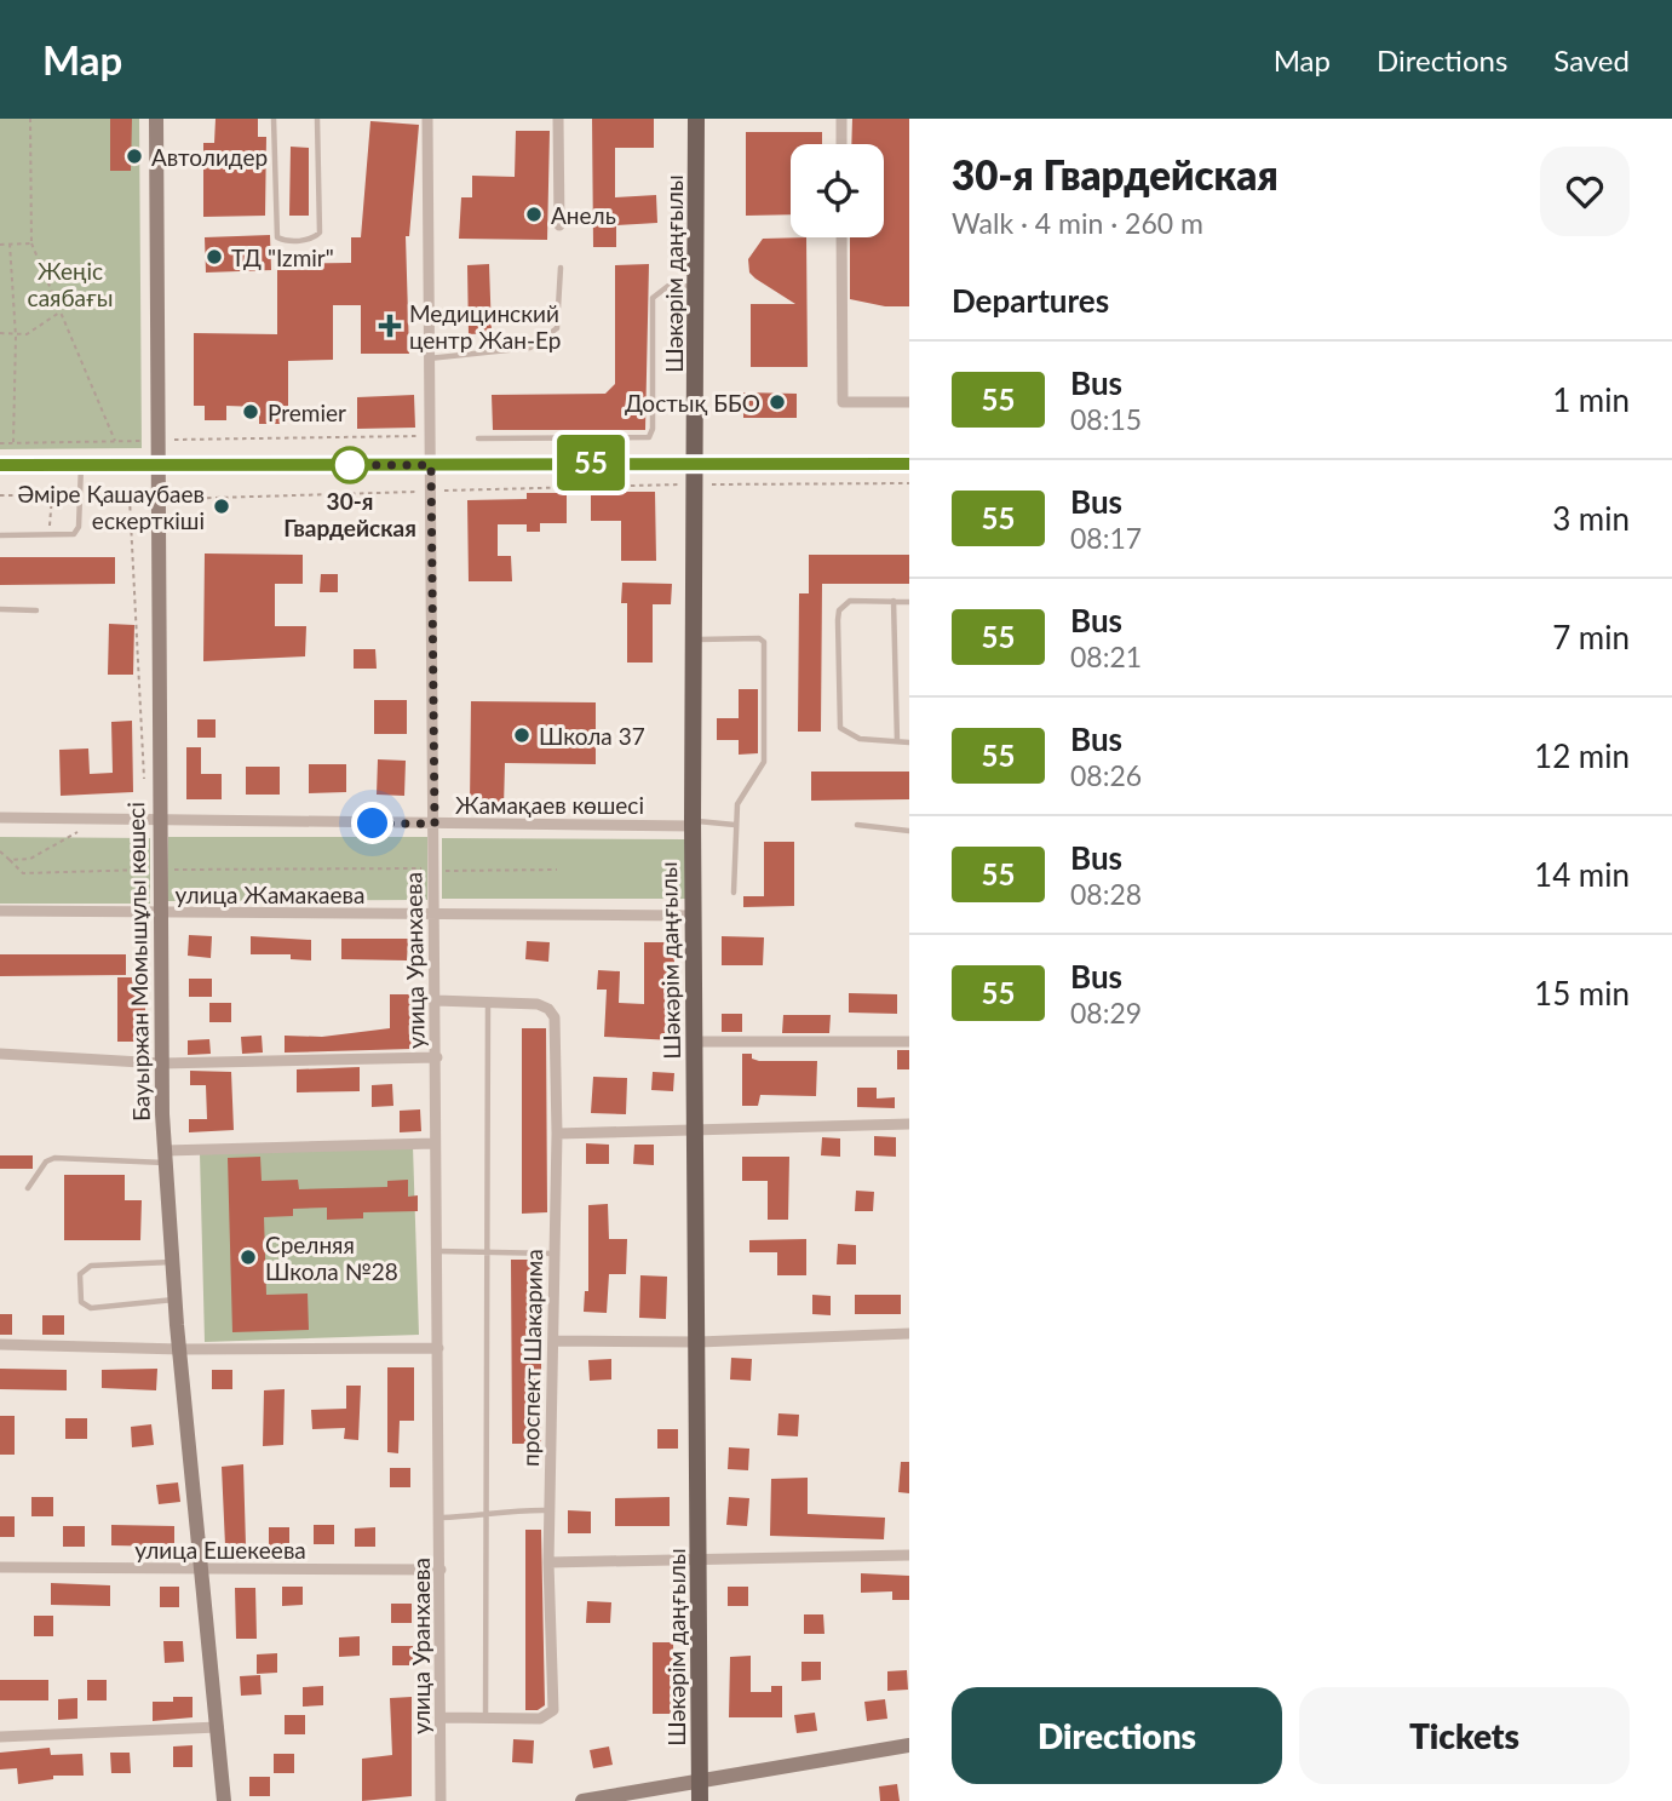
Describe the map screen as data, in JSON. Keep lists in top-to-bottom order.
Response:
{
  "streets": {
    "main road": ["Шәкәрім даңғылы"],
    "street": [
      "Жамақаев көшесі",
      "улица Жамакаева",
      "улица Уранхаева",
      "Бауыржан Момышұлы көшесі",
      "проспект Шакарима",
      "улица Ешекеева"
    ]
  },
  "crossings": [
    ["Шәкәрім даңғылы", "Жамақаев көшесі"],
    ["Шәкәрім даңғылы", "улица Жамакаева"],
    ["Жамақаев көшесі", "улица Уранхаева"],
    ["Жамақаев көшесі", "Бауыржан Момышұлы көшесі"],
    ["улица Жамакаева", "улица Уранхаева"],
    ["улица Жамакаева", "Бауыржан Момышұлы көшесі"],
    ["улица Уранхаева", "проспект Шакарима"],
    ["улица Уранхаева", "улица Ешекеева"],
    ["Бауыржан Момышұлы көшесі", "улица Ешекеева"]
  ],
  "parks": ["Жеңіс саябағы"],
  "places": {
    "other": [
      "Автолидер",
      "Анель",
      "ТД \"Izmir\"",
      "Достық ББО",
      "Premier",
      "30-я Гвардейская",
      "Әміре Қашаубаев ескерткіші",
      "Школа 37",
      "Срелняя Школа №28"
    ],
    "health": ["Медицинский центр Жан-Ер"]
  },
  "lines": ["bus line 55"],
  "page": {
    "header": "Map",
    "nav": ["Map", "Directions", "Saved"],
    "on_map": "55",
    "heading": [
      ["30-я Гвардейская", "Walk · 4 min · 260 m"],
      "Departures"
    ],
    "list": [
      {
        "mark": "55",
        "name": "Bus",
        "note": "08:15",
        "value": "1 min"
      },
      {
        "mark": "55",
        "name": "Bus",
        "note": "08:17",
        "value": "3 min"
      },
      {
        "mark": "55",
        "name": "Bus",
        "note": "08:21",
        "value": "7 min"
      },
      {
        "mark": "55",
        "name": "Bus",
        "note": "08:26",
        "value": "12 min"
      },
      {
        "mark": "55",
        "name": "Bus",
        "note": "08:28",
        "value": "14 min"
      },
      {
        "mark": "55",
        "name": "Bus",
        "note": "08:29",
        "value": "15 min"
      }
    ],
    "buttons": ["Directions", "Tickets"]
  }
}
